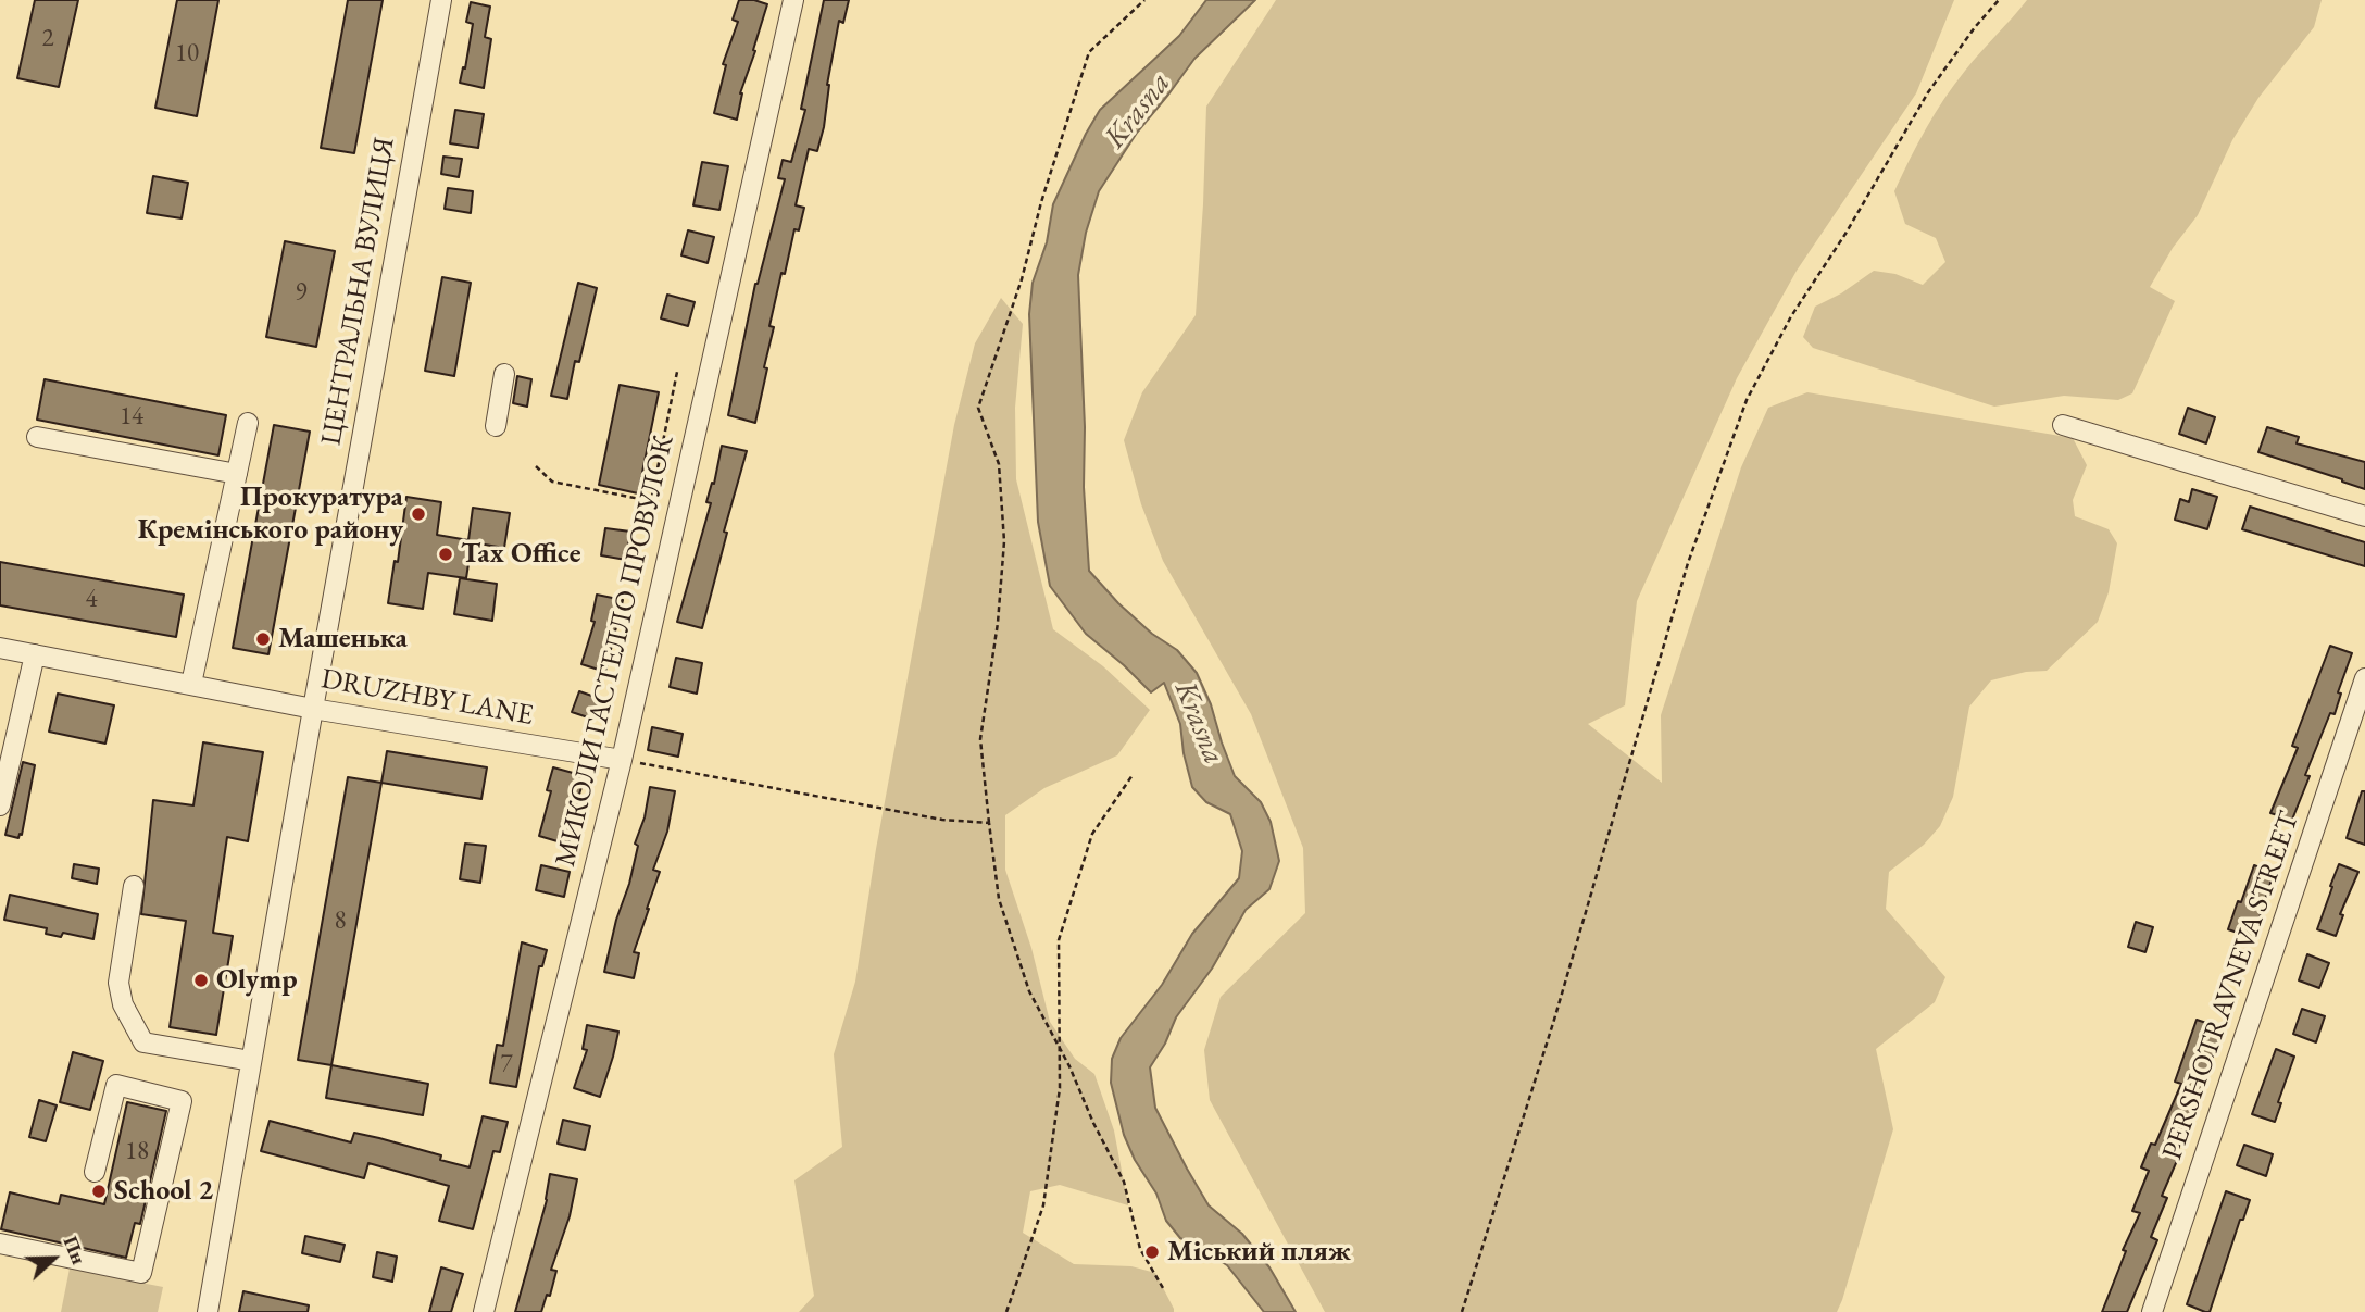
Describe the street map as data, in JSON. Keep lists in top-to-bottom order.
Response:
{
  "streets": {
    "street": [
      "ЦЕНТРАЛЬНА ВУЛИЦЯ",
      "МИКОЛИ ГАСТЕЛЛО ПРОВУЛОК",
      "DRUZHBY LANE",
      "PERSHOTRAVNEVA STREET"
    ]
  },
  "crossings": [
    ["ЦЕНТРАЛЬНА ВУЛИЦЯ", "DRUZHBY LANE"],
    ["МИКОЛИ ГАСТЕЛЛО ПРОВУЛОК", "DRUZHBY LANE"]
  ],
  "water": ["Krasna"],
  "places": [
    "Прокуратура Кремінського району",
    "Tax Office",
    "Машенька",
    "Olymp",
    "School 2",
    "Міський пляж"
  ],
  "house_numbers": [
    "2",
    "10",
    "9",
    "14",
    "4",
    "8",
    "7",
    "18"
  ],
  "north": "right"
}
